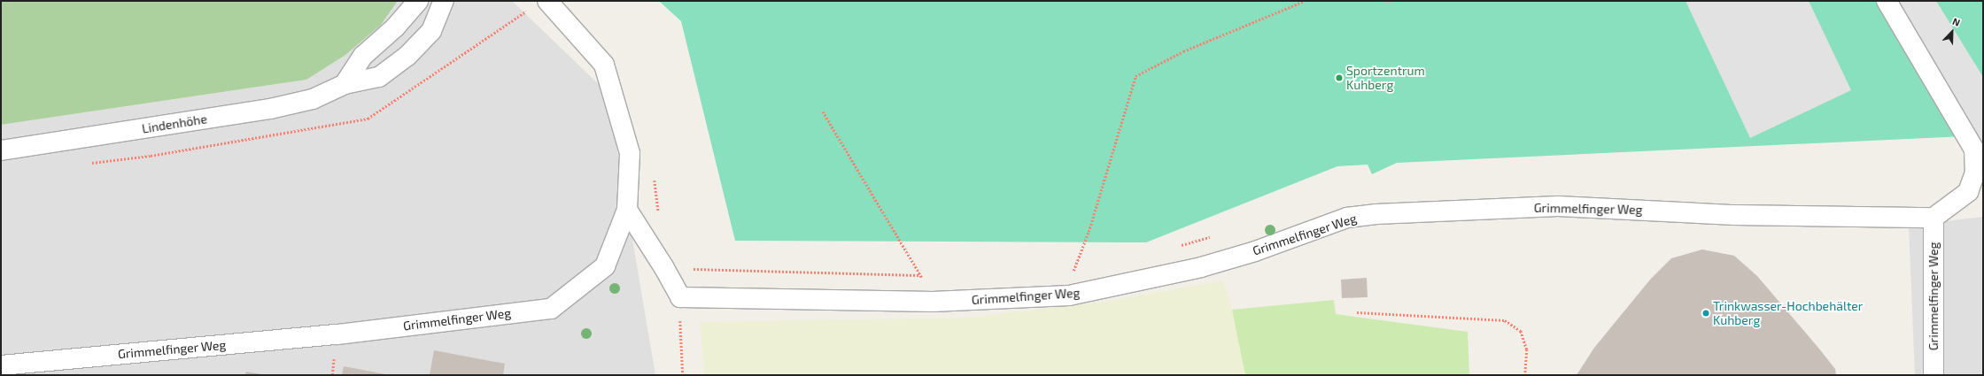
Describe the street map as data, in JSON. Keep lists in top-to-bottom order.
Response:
{
  "streets": {
    "street": ["Lindenhöhe", "Grimmelfinger Weg"]
  },
  "places": ["Sportzentrum Kuhberg", "Trinkwasser-Hochbehälter Kuhberg"],
  "north": "top right"
}
